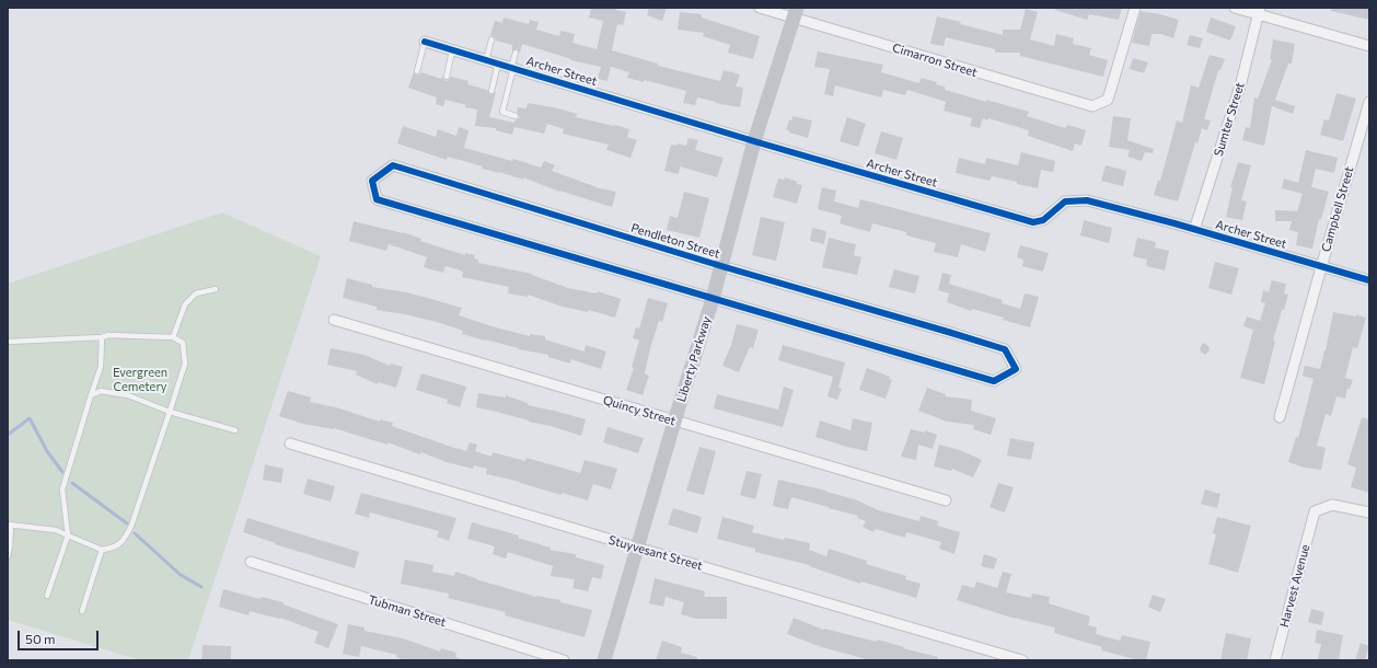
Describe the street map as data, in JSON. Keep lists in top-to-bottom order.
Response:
{
  "streets": {
    "street": [
      "Cimarron Street",
      "Archer Street",
      "Sumter Street",
      "Campbell Street",
      "Pendleton Street",
      "Liberty Parkway",
      "Quincy Street",
      "Stuyvesant Street",
      "Harvest Avenue",
      "Tubman Street"
    ]
  },
  "crossings": [
    ["Cimarron Street", "Liberty Parkway"],
    ["Archer Street", "Sumter Street"],
    ["Archer Street", "Campbell Street"],
    ["Archer Street", "Liberty Parkway"],
    ["Pendleton Street", "Liberty Parkway"],
    ["Liberty Parkway", "Quincy Street"],
    ["Liberty Parkway", "Stuyvesant Street"]
  ],
  "parks": ["Evergreen Cemetery"],
  "scale_bar": "50 m"
}
